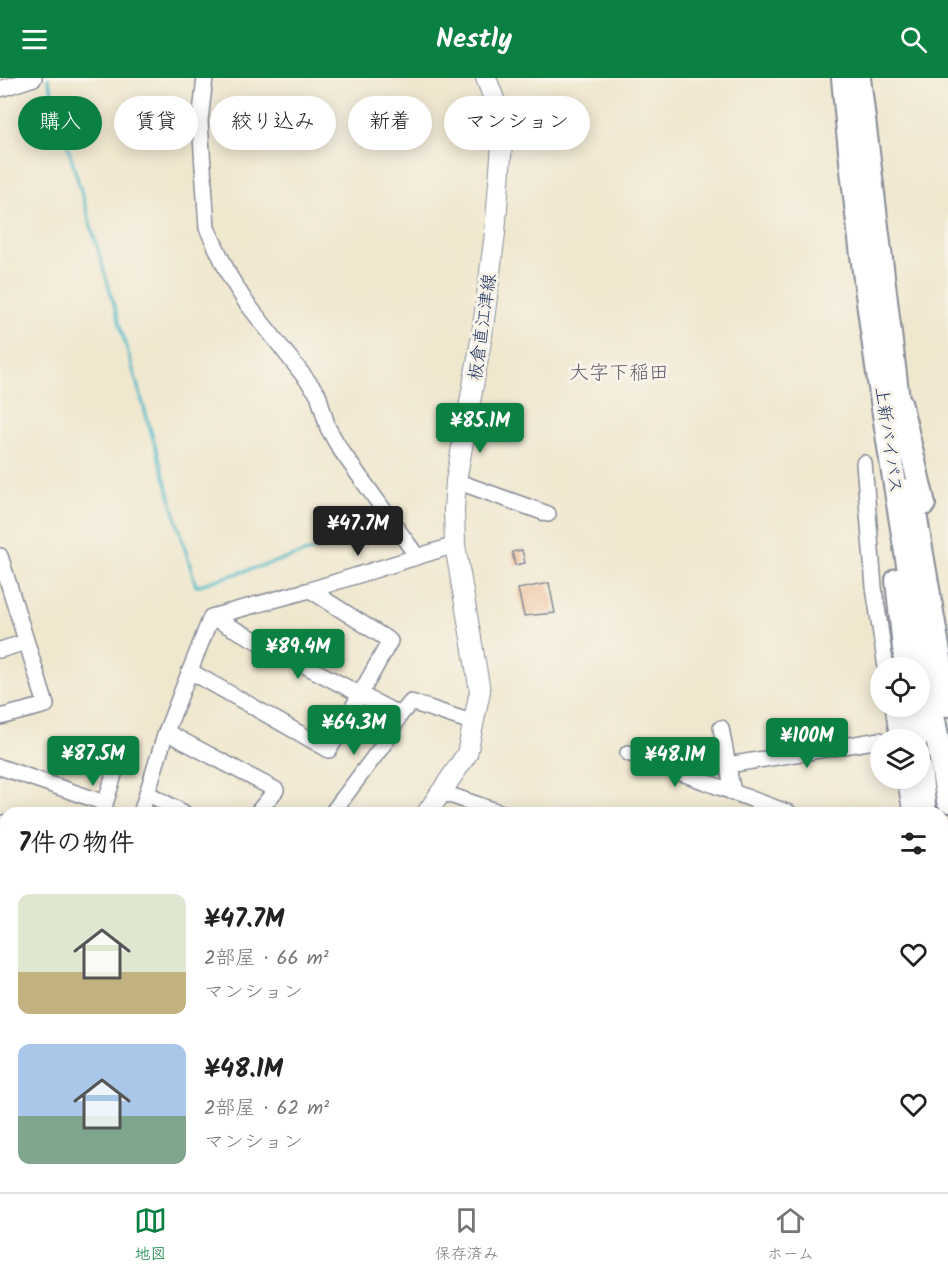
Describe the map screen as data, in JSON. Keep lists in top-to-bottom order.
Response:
{
  "streets": {
    "highway": ["上新バイパス"],
    "main road": ["板倉直江津線"]
  },
  "districts": ["大字下稲田"],
  "page": {
    "header": "Nestly",
    "chip": [
      "購入",
      "賃貸",
      "絞り込み",
      "新着",
      "マンション"
    ],
    "price": [
      "¥85.1M",
      "¥47.7M",
      "¥89.4M",
      "¥64.3M",
      "¥100M",
      "¥87.5M",
      "¥48.1M"
    ],
    "heading": "7件の物件",
    "list": [
      {
        "name": "¥47.7M",
        "note": "2部屋 · 66 m² · マンション"
      },
      {
        "name": "¥48.1M",
        "note": "2部屋 · 62 m² · マンション"
      }
    ],
    "tabs": ["地図", "保存済み", "ホーム"]
  }
}
